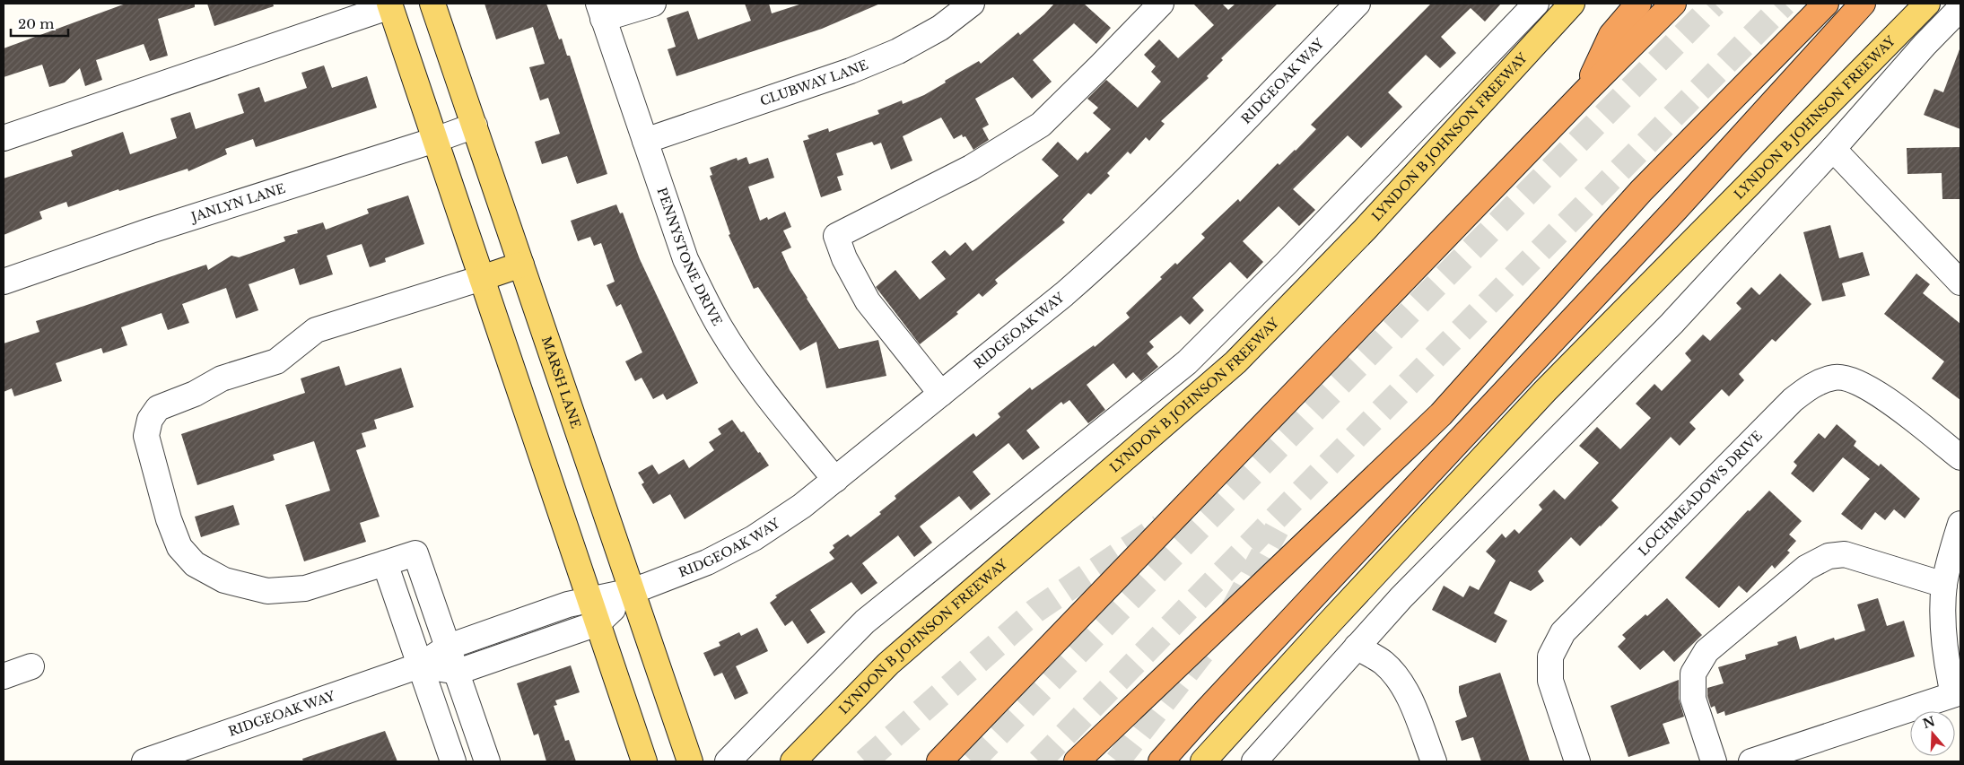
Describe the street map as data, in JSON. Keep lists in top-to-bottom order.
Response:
{
  "streets": {
    "main road": ["LYNDON B JOHNSON FREEWAY", "MARSH LANE"],
    "street": [
      "RIDGEOAK WAY",
      "CLUBWAY LANE",
      "JANLYN LANE",
      "PENNYSTONE DRIVE",
      "LOCHMEADOWS DRIVE"
    ]
  },
  "crossings": [
    ["RIDGEOAK WAY", "PENNYSTONE DRIVE"],
    ["RIDGEOAK WAY", "MARSH LANE"],
    ["CLUBWAY LANE", "PENNYSTONE DRIVE"],
    ["JANLYN LANE", "MARSH LANE"]
  ],
  "scale_bar": "20 m",
  "north": "top"
}
